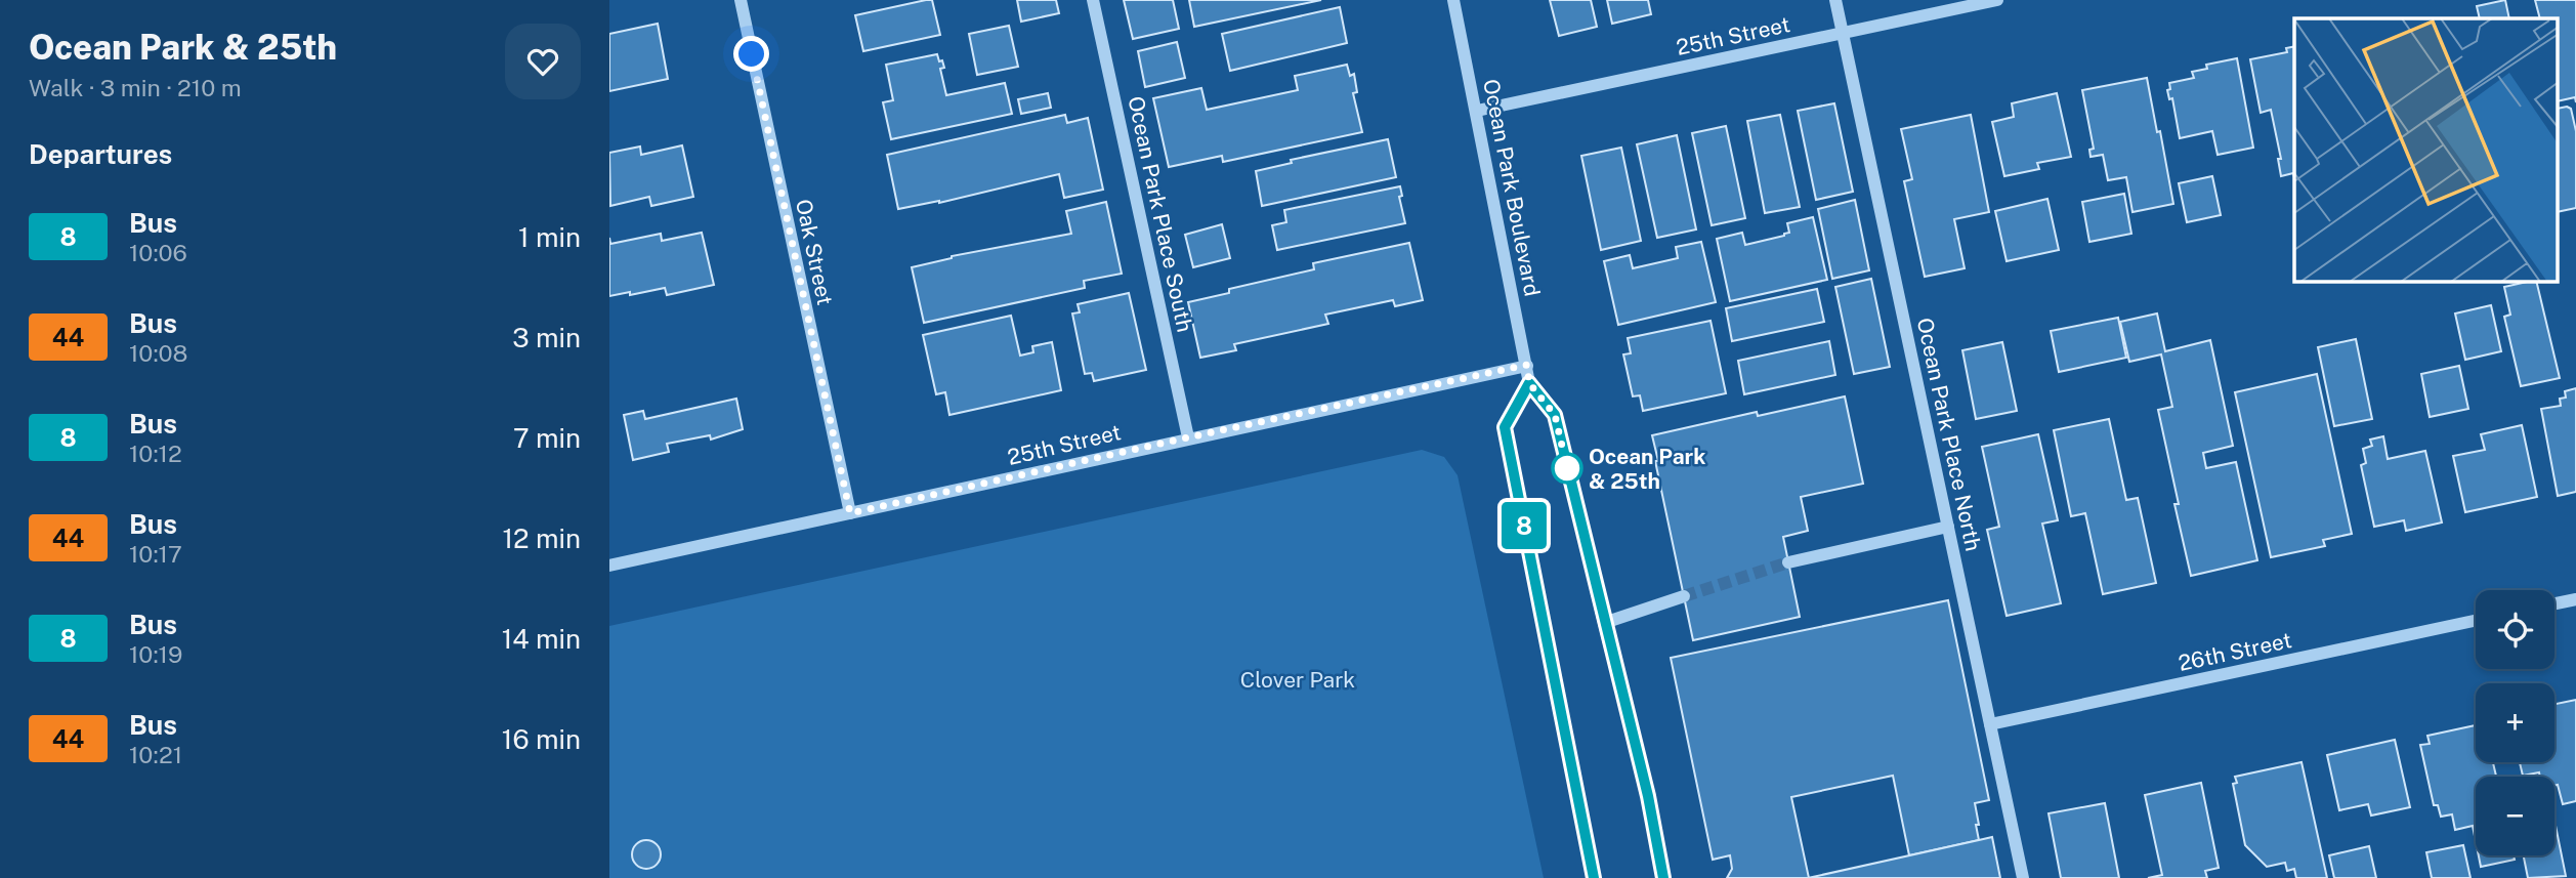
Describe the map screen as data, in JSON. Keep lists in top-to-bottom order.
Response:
{
  "streets": {
    "street": [
      "25th Street",
      "Ocean Park Boulevard",
      "Ocean Park Place South",
      "Oak Street",
      "Ocean Park Place North",
      "26th Street"
    ]
  },
  "crossings": [
    ["25th Street", "Ocean Park Boulevard"],
    ["25th Street", "Ocean Park Place South"],
    ["25th Street", "Oak Street"],
    ["25th Street", "Ocean Park Place North"],
    ["Ocean Park Place North", "26th Street"]
  ],
  "parks": ["Clover Park"],
  "places": ["Ocean Park & 25th"],
  "lines": ["bus line 8"],
  "page": {
    "heading": [
      ["Ocean Park & 25th", "Walk · 3 min · 210 m"],
      "Departures"
    ],
    "on_map": "8",
    "list": [
      {
        "mark": "8",
        "name": "Bus",
        "note": "10:06",
        "value": "1 min"
      },
      {
        "mark": "44",
        "name": "Bus",
        "note": "10:08",
        "value": "3 min"
      },
      {
        "mark": "8",
        "name": "Bus",
        "note": "10:12",
        "value": "7 min"
      },
      {
        "mark": "44",
        "name": "Bus",
        "note": "10:17",
        "value": "12 min"
      },
      {
        "mark": "8",
        "name": "Bus",
        "note": "10:19",
        "value": "14 min"
      },
      {
        "mark": "44",
        "name": "Bus",
        "note": "10:21",
        "value": "16 min"
      }
    ],
    "map_buttons": ["+", "−"]
  }
}
